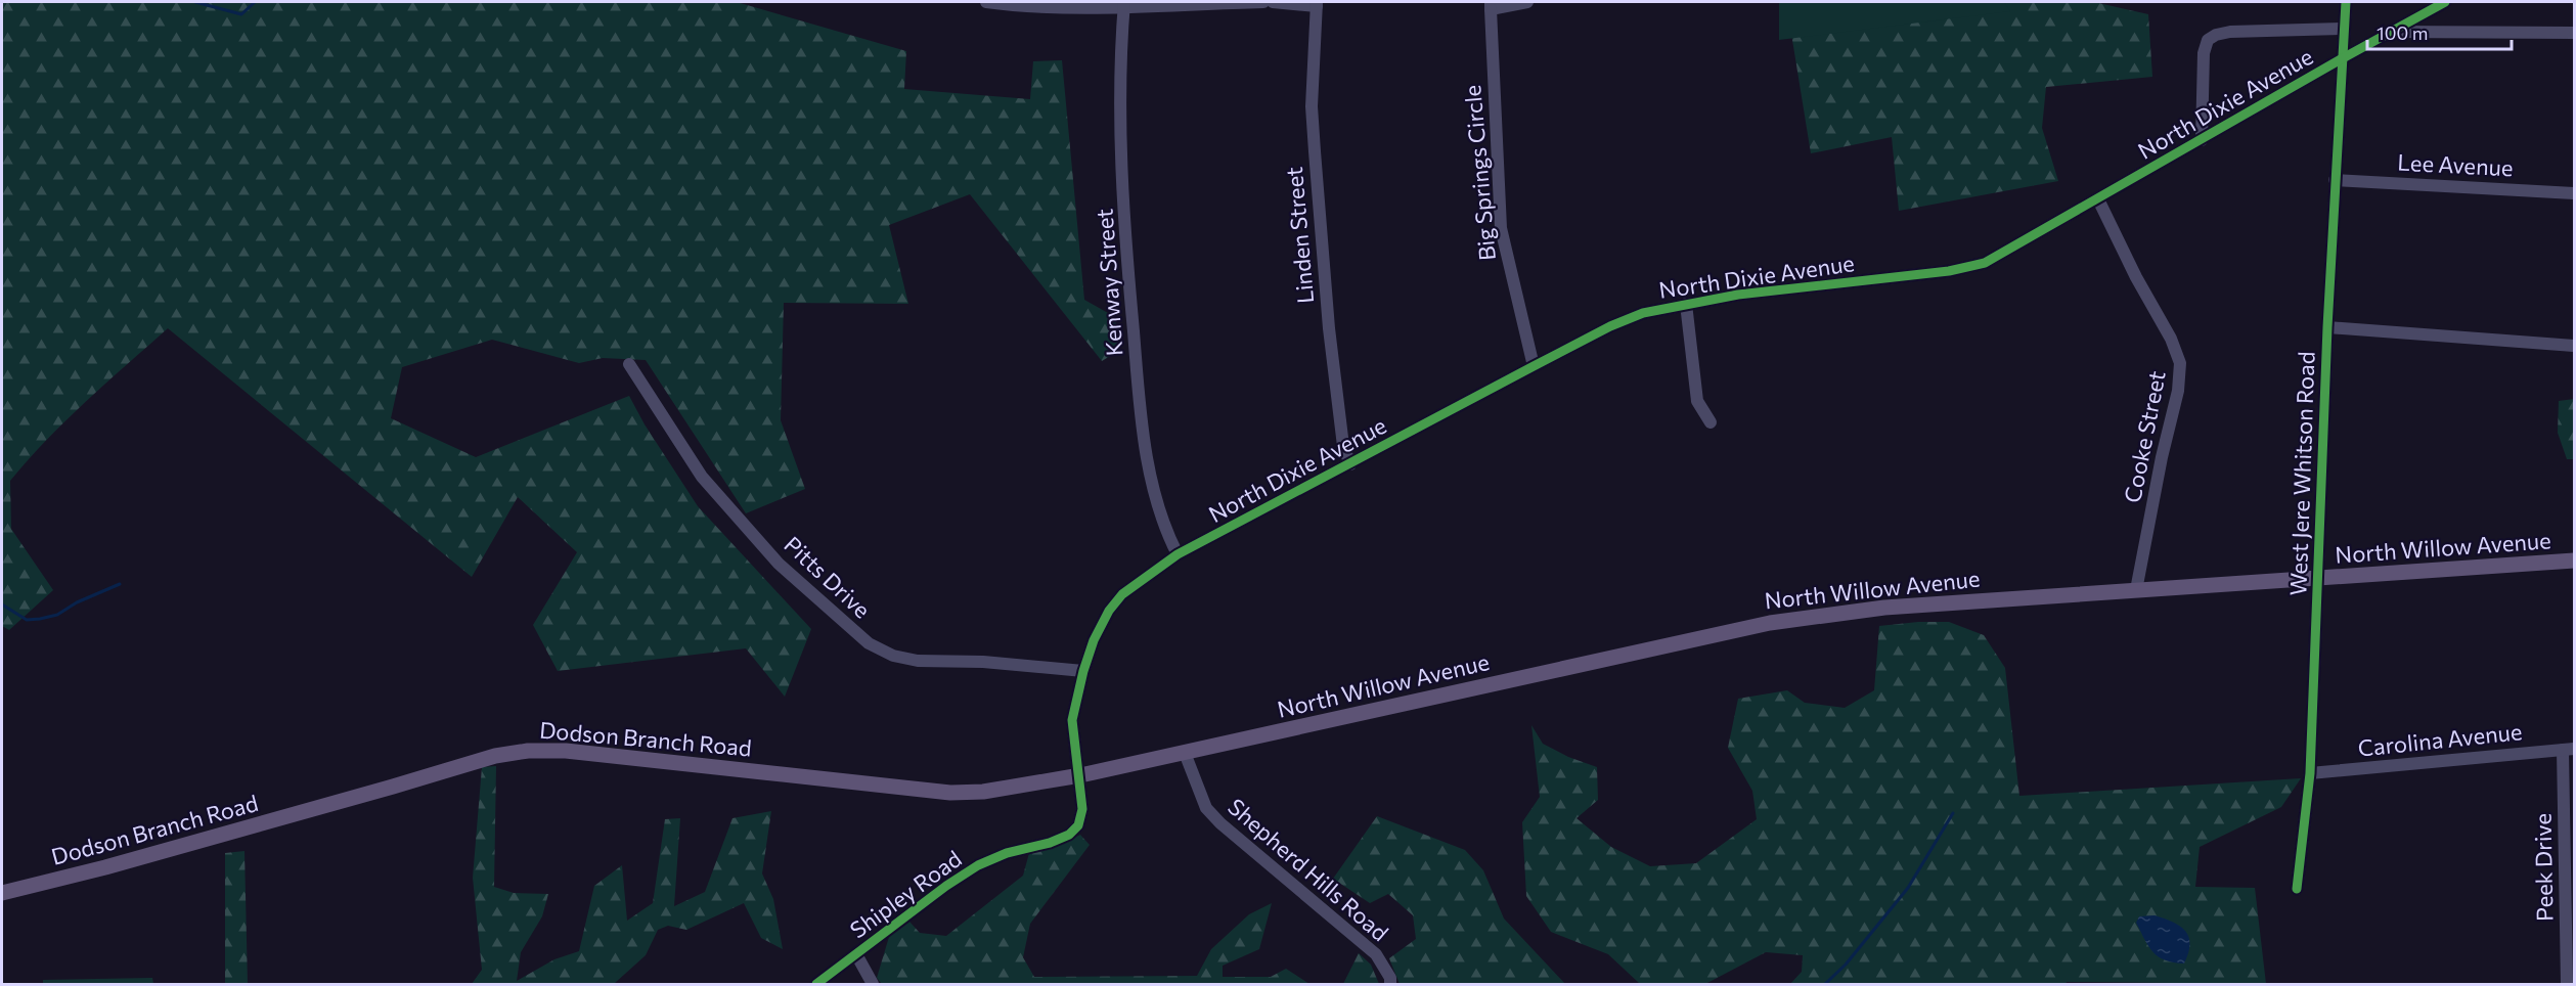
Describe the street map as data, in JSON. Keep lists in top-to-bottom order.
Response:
{
  "streets": {
    "main road": ["North Willow Avenue", "Dodson Branch Road"],
    "street": [
      "North Dixie Avenue",
      "Lee Avenue",
      "Big Springs Circle",
      "Linden Street",
      "Kenway Street",
      "Cooke Street",
      "West Jere Whitson Road",
      "Pitts Drive",
      "Carolina Avenue",
      "Peek Drive",
      "Shepherd Hills Road",
      "Shipley Road"
    ]
  },
  "crossings": [
    ["North Dixie Avenue", "Big Springs Circle"],
    ["North Dixie Avenue", "Linden Street"],
    ["North Dixie Avenue", "Kenway Street"],
    ["North Dixie Avenue", "Cooke Street"],
    ["North Dixie Avenue", "West Jere Whitson Road"],
    ["North Dixie Avenue", "North Willow Avenue"],
    ["North Dixie Avenue", "Pitts Drive"],
    ["North Dixie Avenue", "Dodson Branch Road"],
    ["North Dixie Avenue", "Shipley Road"],
    ["Lee Avenue", "West Jere Whitson Road"],
    ["Cooke Street", "North Willow Avenue"],
    ["West Jere Whitson Road", "North Willow Avenue"],
    ["West Jere Whitson Road", "Carolina Avenue"],
    ["North Willow Avenue", "Dodson Branch Road"],
    ["North Willow Avenue", "Shepherd Hills Road"],
    ["North Willow Avenue", "Shipley Road"],
    ["Dodson Branch Road", "Shipley Road"],
    ["Carolina Avenue", "Peek Drive"]
  ],
  "scale_bar": "100 m"
}
